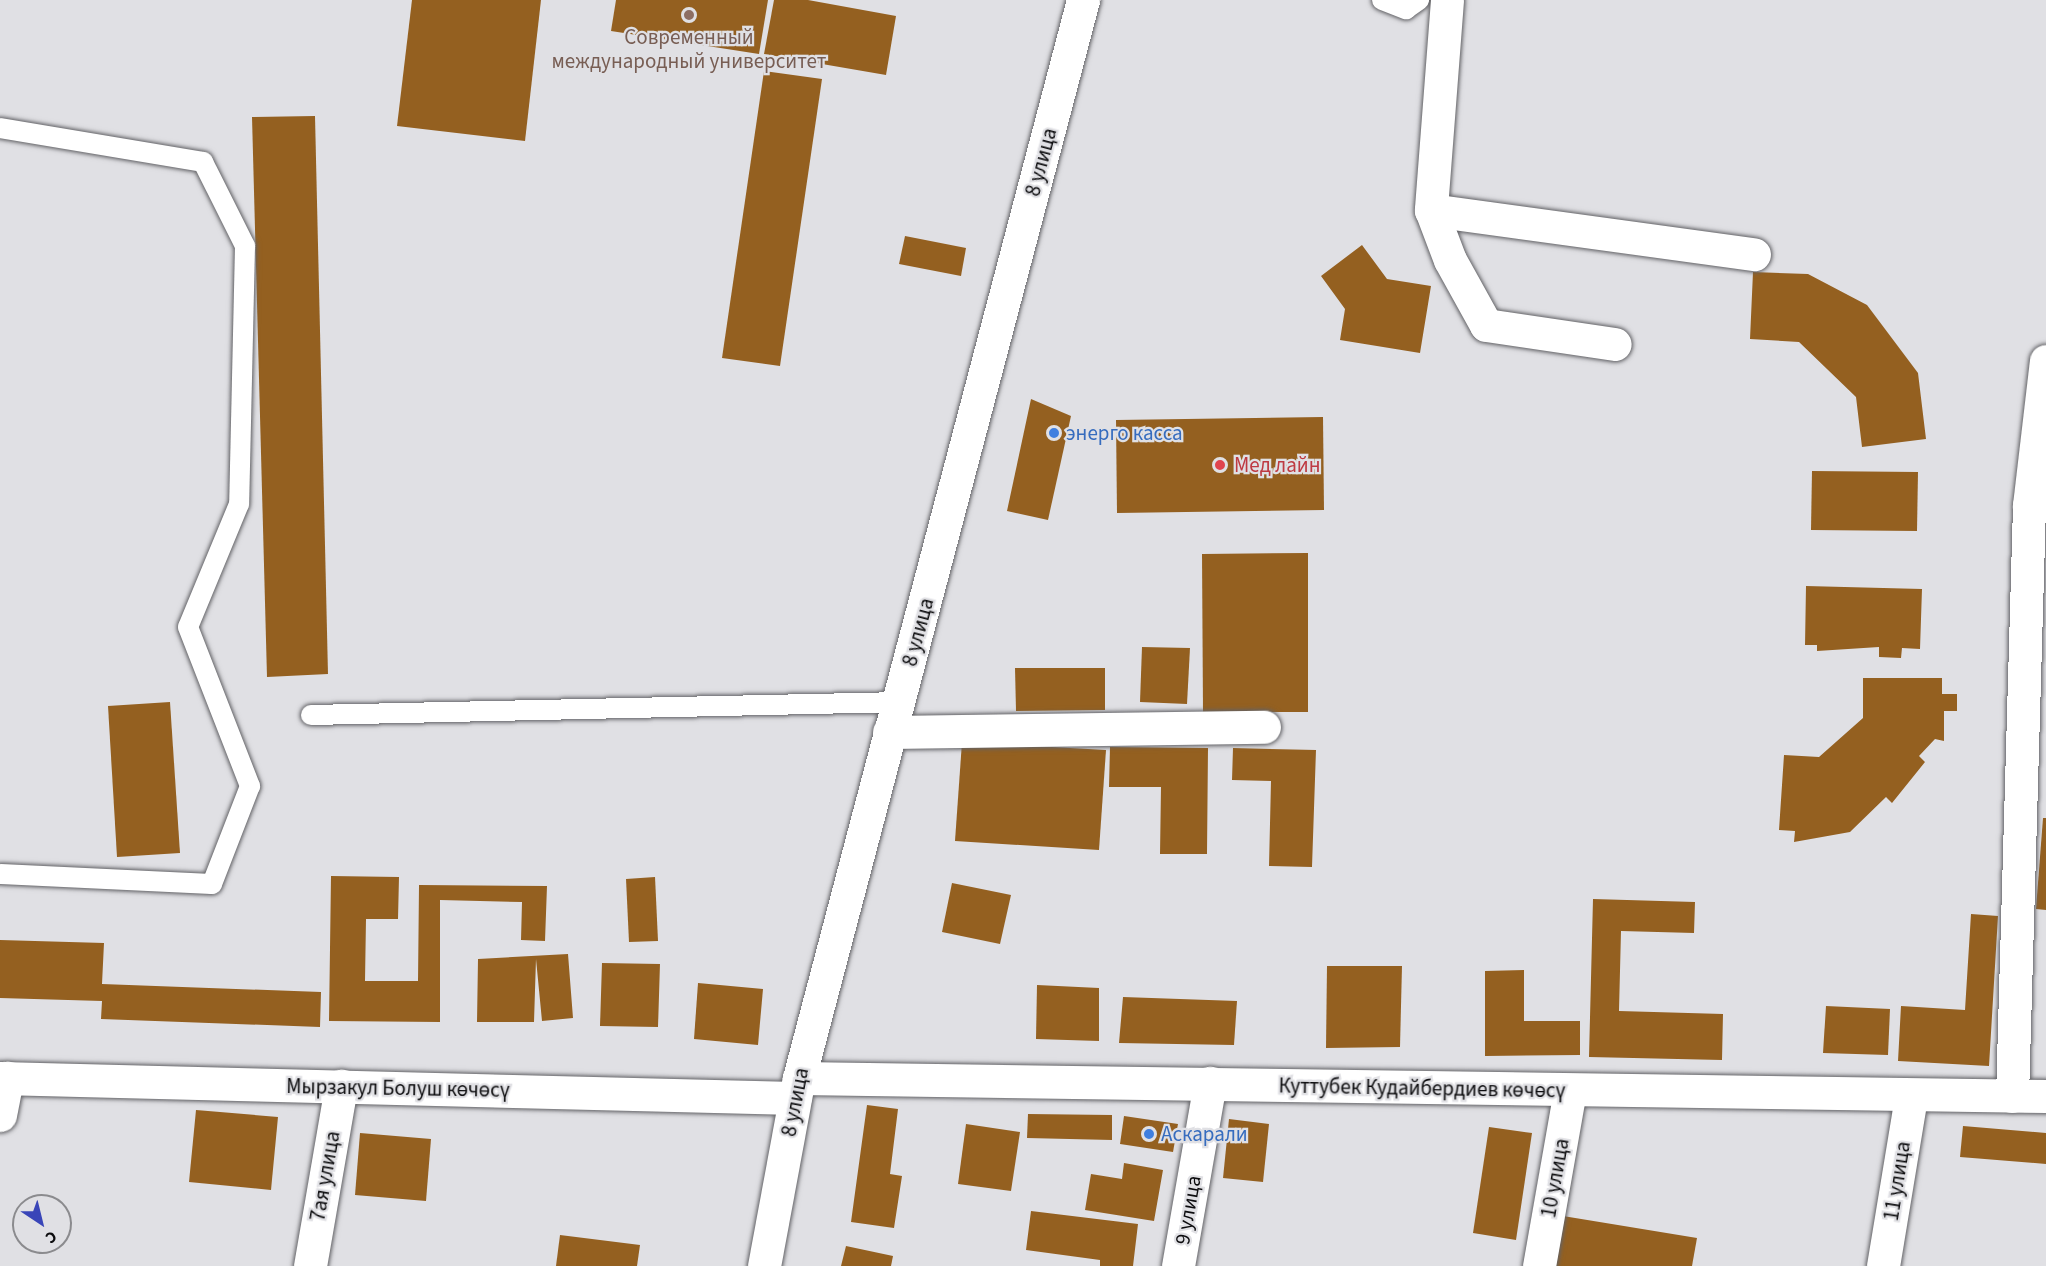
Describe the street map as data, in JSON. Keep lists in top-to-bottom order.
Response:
{
  "streets": {
    "street": [
      "8 улица",
      "Мырзакул Болуш көчөсү",
      "Куттубек Кудайбердиев көчөсү",
      "7ая улица",
      "10 улица",
      "11 улица",
      "9 улица"
    ]
  },
  "crossings": [
    ["8 улица", "Мырзакул Болуш көчөсү"],
    ["8 улица", "Куттубек Кудайбердиев көчөсү"],
    ["Мырзакул Болуш көчөсү", "Куттубек Кудайбердиев көчөсү"],
    ["Мырзакул Болуш көчөсү", "7ая улица"],
    ["Куттубек Кудайбердиев көчөсү", "10 улица"],
    ["Куттубек Кудайбердиев көчөсү", "11 улица"],
    ["Куттубек Кудайбердиев көчөсү", "9 улица"]
  ],
  "places": [
    "Современный международный университет",
    "энерго касса",
    "Мед лайн",
    "Аскарали"
  ],
  "north": "bottom right"
}
